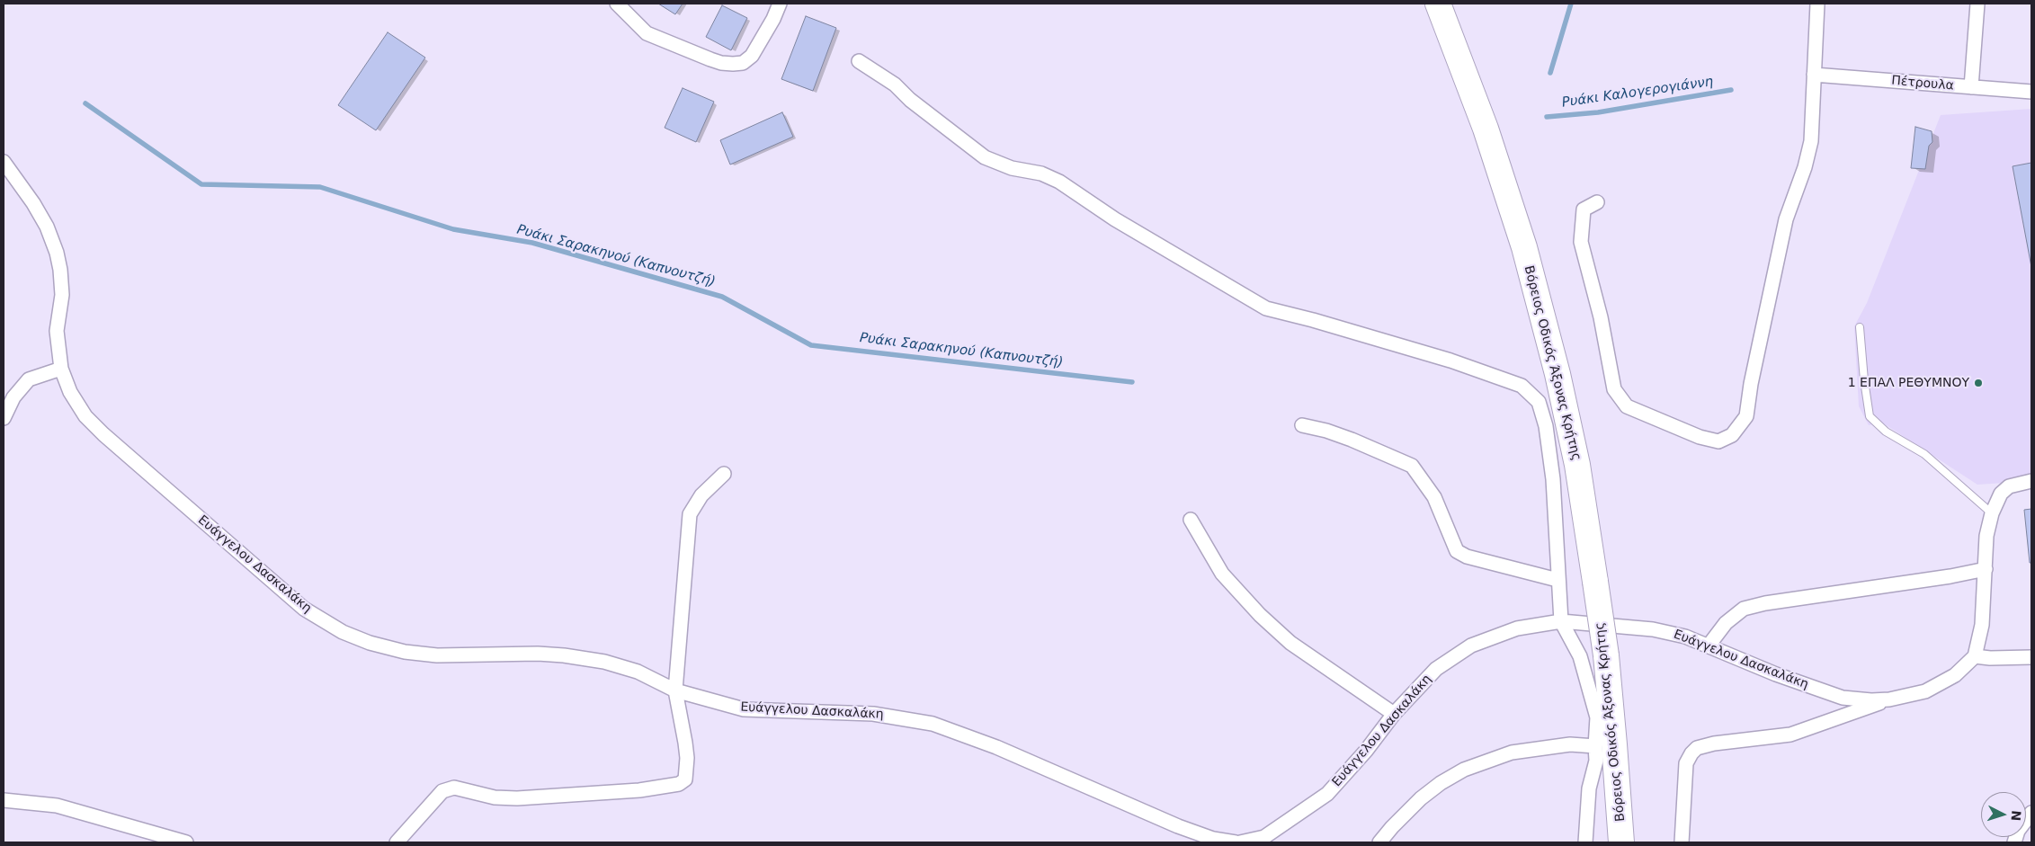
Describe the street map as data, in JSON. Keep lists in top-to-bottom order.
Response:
{
  "streets": {
    "highway": ["Βόρειος Οδικός Άξονας Κρήτης"],
    "street": ["Πέτρουλα", "Ευάγγελου Δασκαλάκη"]
  },
  "water": ["Ρυάκι Καλογερογιάννη", "Ρυάκι Σαρακηνού (Καπνουτζή)"],
  "places": ["1 ΕΠΑΛ ΡΕΘΥΜΝΟΥ"],
  "north": "right"
}
